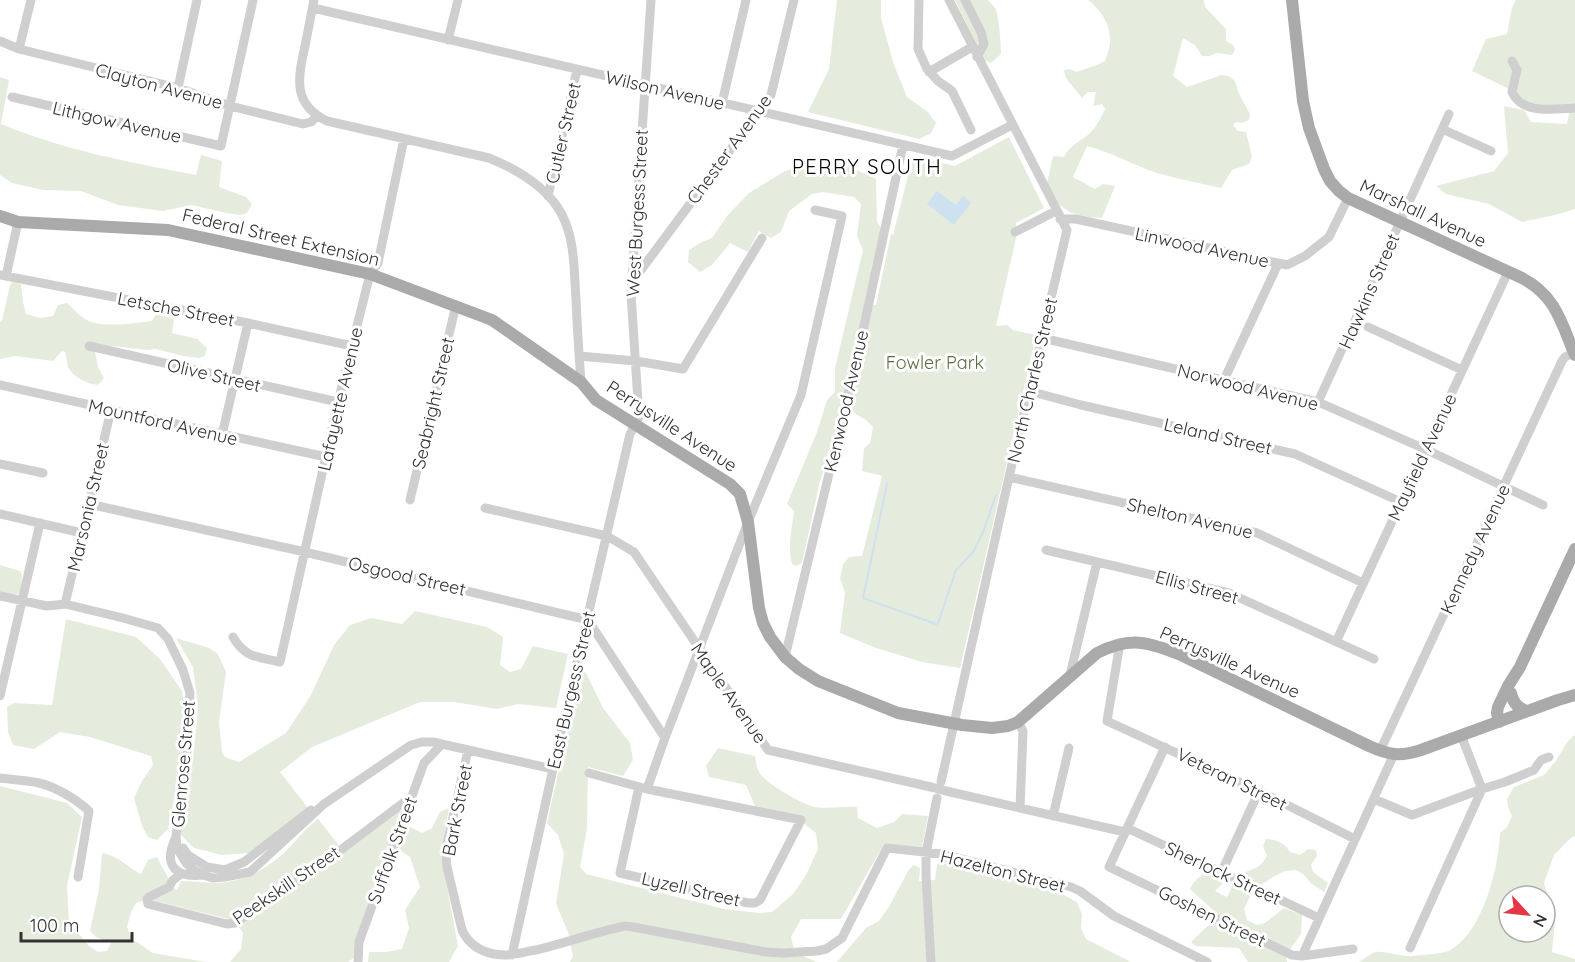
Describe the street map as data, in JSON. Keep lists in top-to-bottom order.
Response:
{
  "streets": {
    "main road": ["Marshall Avenue", "Federal Street Extension", "Perrysville Avenue"],
    "street": [
      "Clayton Avenue",
      "Wilson Avenue",
      "Lithgow Avenue",
      "Cutler Street",
      "Chester Avenue",
      "West Burgess Street",
      "Linwood Avenue",
      "Hawkins Street",
      "Letsche Street",
      "Olive Street",
      "North Charles Street",
      "Norwood Avenue",
      "Lafayette Avenue",
      "Kenwood Avenue",
      "Seabright Street",
      "Mountford Avenue",
      "Leland Street",
      "Mayfield Avenue",
      "Marsonia Street",
      "Shelton Avenue",
      "Kennedy Avenue",
      "Osgood Street",
      "Ellis Street",
      "East Burgess Street",
      "Maple Avenue",
      "Glenrose Street",
      "Veteran Street",
      "Bark Street",
      "Suffolk Street",
      "Hazelton Street",
      "Sherlock Street",
      "Peekskill Street",
      "Lyzell Street",
      "Goshen Street"
    ]
  },
  "crossings": [
    ["Clayton Avenue", "Lithgow Avenue"],
    ["Clayton Avenue", "Perrysville Avenue"],
    ["Wilson Avenue", "Cutler Street"],
    ["Wilson Avenue", "Chester Avenue"],
    ["Wilson Avenue", "West Burgess Street"],
    ["Wilson Avenue", "North Charles Street"],
    ["Wilson Avenue", "Kenwood Avenue"],
    ["Cutler Street", "Perrysville Avenue"],
    ["Chester Avenue", "West Burgess Street"],
    ["West Burgess Street", "Perrysville Avenue"],
    ["West Burgess Street", "East Burgess Street"],
    ["Marshall Avenue", "Linwood Avenue"],
    ["Marshall Avenue", "Hawkins Street"],
    ["Marshall Avenue", "Mayfield Avenue"],
    ["Marshall Avenue", "Kennedy Avenue"],
    ["Federal Street Extension", "Lafayette Avenue"],
    ["Federal Street Extension", "Seabright Street"],
    ["Federal Street Extension", "Perrysville Avenue"],
    ["Linwood Avenue", "North Charles Street"],
    ["Hawkins Street", "Norwood Avenue"],
    ["Letsche Street", "Lafayette Avenue"],
    ["Olive Street", "Lafayette Avenue"],
    ["North Charles Street", "Norwood Avenue"],
    ["North Charles Street", "Perrysville Avenue"],
    ["North Charles Street", "Leland Street"],
    ["North Charles Street", "Shelton Avenue"],
    ["North Charles Street", "Maple Avenue"],
    ["Norwood Avenue", "Mayfield Avenue"],
    ["Norwood Avenue", "Kennedy Avenue"],
    ["Lafayette Avenue", "Mountford Avenue"],
    ["Lafayette Avenue", "Perrysville Avenue"],
    ["Lafayette Avenue", "Osgood Street"],
    ["Kenwood Avenue", "Perrysville Avenue"],
    ["Mountford Avenue", "Marsonia Street"],
    ["Perrysville Avenue", "Kennedy Avenue"],
    ["Perrysville Avenue", "East Burgess Street"],
    ["Perrysville Avenue", "Veteran Street"],
    ["Leland Street", "Mayfield Avenue"],
    ["Mayfield Avenue", "Shelton Avenue"],
    ["Mayfield Avenue", "Ellis Street"],
    ["Marsonia Street", "Osgood Street"],
    ["Marsonia Street", "Glenrose Street"],
    ["Osgood Street", "East Burgess Street"],
    ["East Burgess Street", "Maple Avenue"],
    ["East Burgess Street", "Bark Street"],
    ["East Burgess Street", "Hazelton Street"],
    ["Maple Avenue", "Sherlock Street"],
    ["Maple Avenue", "Goshen Street"],
    ["Bark Street", "Hazelton Street"],
    ["Suffolk Street", "Peekskill Street"],
    ["Sherlock Street", "Goshen Street"]
  ],
  "districts": ["PERRY SOUTH"],
  "parks": ["Fowler Park"],
  "scale_bar": "100 m",
  "north": "bottom right"
}
